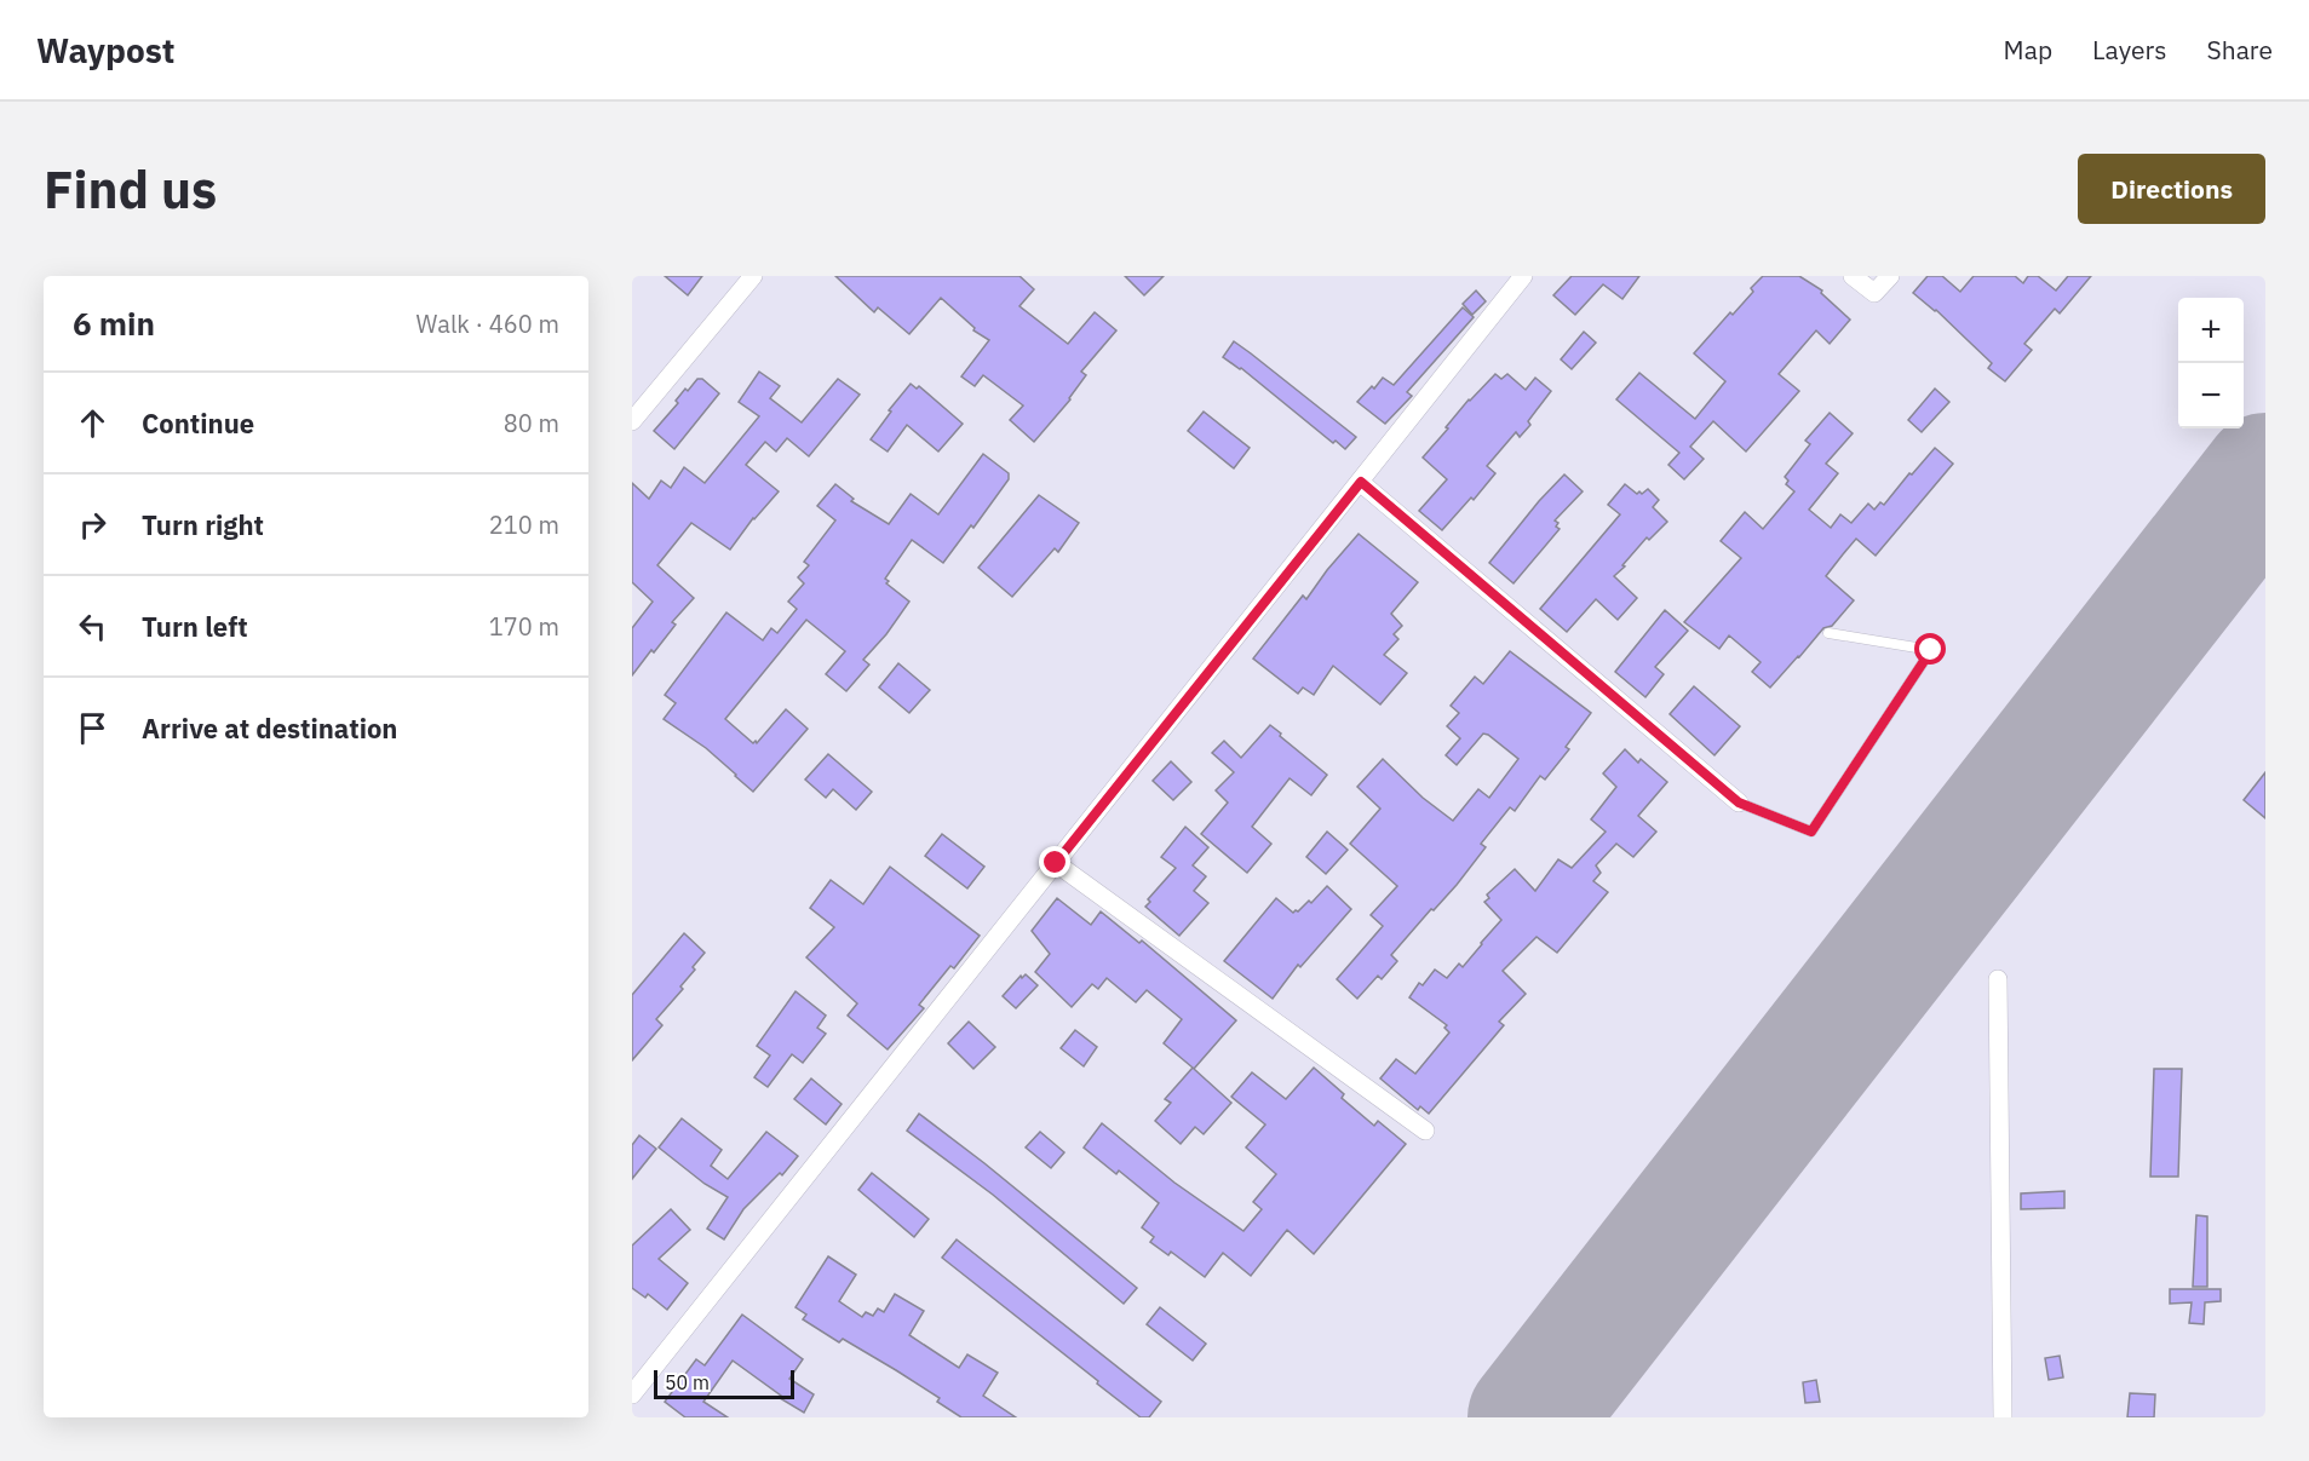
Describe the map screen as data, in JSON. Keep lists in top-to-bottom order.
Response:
{
  "scale_bar": "50 m",
  "page": {
    "header": "Waypost",
    "nav": ["Map", "Layers", "Share"],
    "buttons": "Directions",
    "title": "Find us",
    "heading": ["6 min", "Walk · 460 m"],
    "map_buttons": ["+", "−"],
    "list": [
      ["Continue", "80 m"],
      ["Turn right", "210 m"],
      ["Turn left", "170 m"],
      "Arrive at destination"
    ],
    "scale": "50 m"
  }
}
